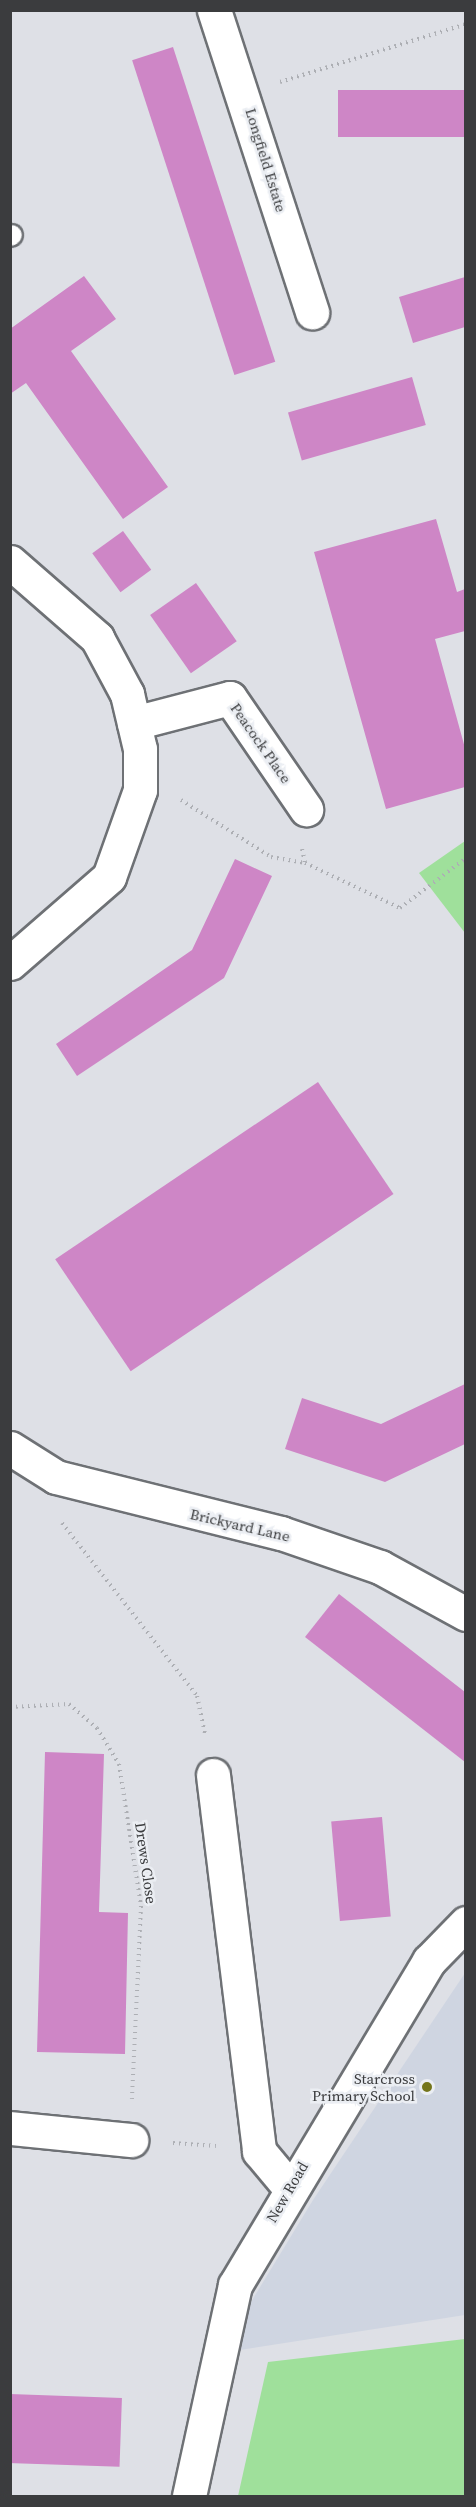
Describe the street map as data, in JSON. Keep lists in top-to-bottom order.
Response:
{
  "streets": {
    "street": [
      "Longfield Estate",
      "Peacock Place",
      "Brickyard Lane",
      "New Road"
    ],
    "path": ["Drews Close"]
  },
  "places": ["Starcross Primary School"]
}
